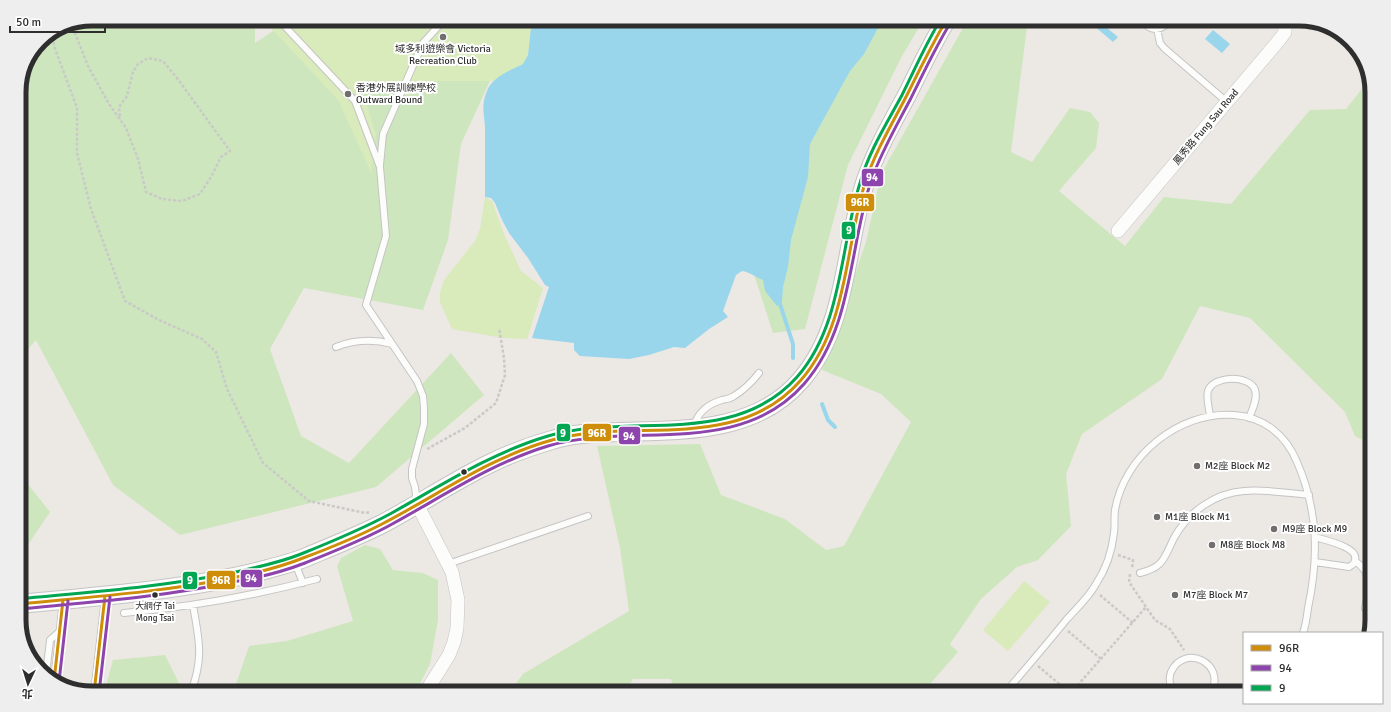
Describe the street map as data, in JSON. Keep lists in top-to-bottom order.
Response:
{
  "streets": {
    "street": ["鳳秀路 Fung Sau Road"]
  },
  "places": [
    "域多利遊樂會 Victoria Recreation Club",
    "香港外展訓練學校 Outward Bound",
    "M2座 Block M2",
    "M1座 Block M1",
    "M9座 Block M9",
    "M8座 Block M8",
    "大網仔 Tai Mong Tsai",
    "M7座 Block M7"
  ],
  "lines": ["transit line 96R", "transit line 94", "transit line 9"],
  "legend": ["96R", "94", "9"],
  "scale_bar": "50 m",
  "north": "bottom"
}
